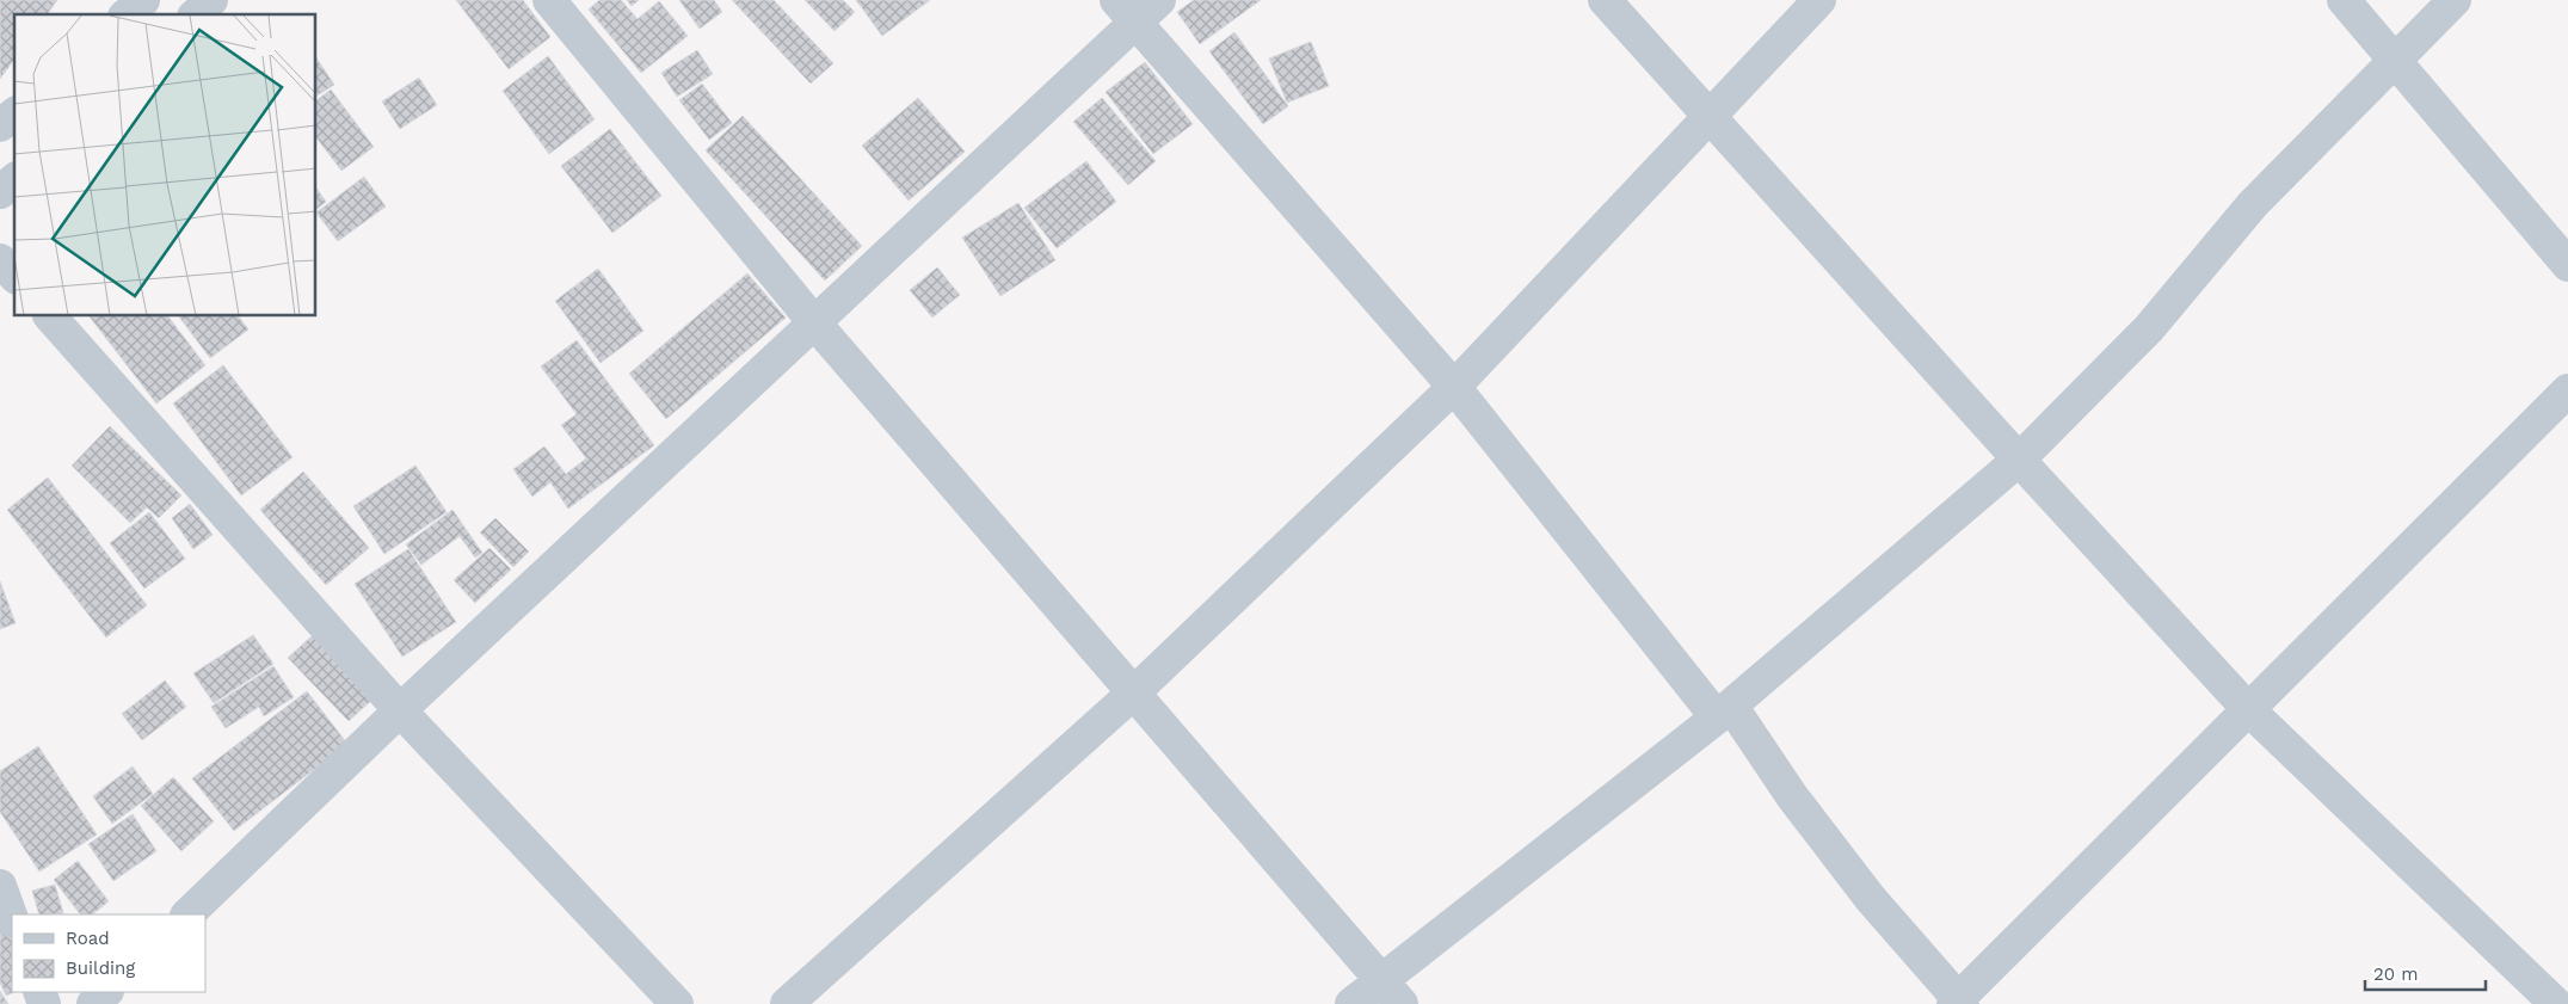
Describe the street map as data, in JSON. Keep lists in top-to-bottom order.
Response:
{
  "legend": ["Road", "Building"],
  "scale_bar": "20 m"
}
